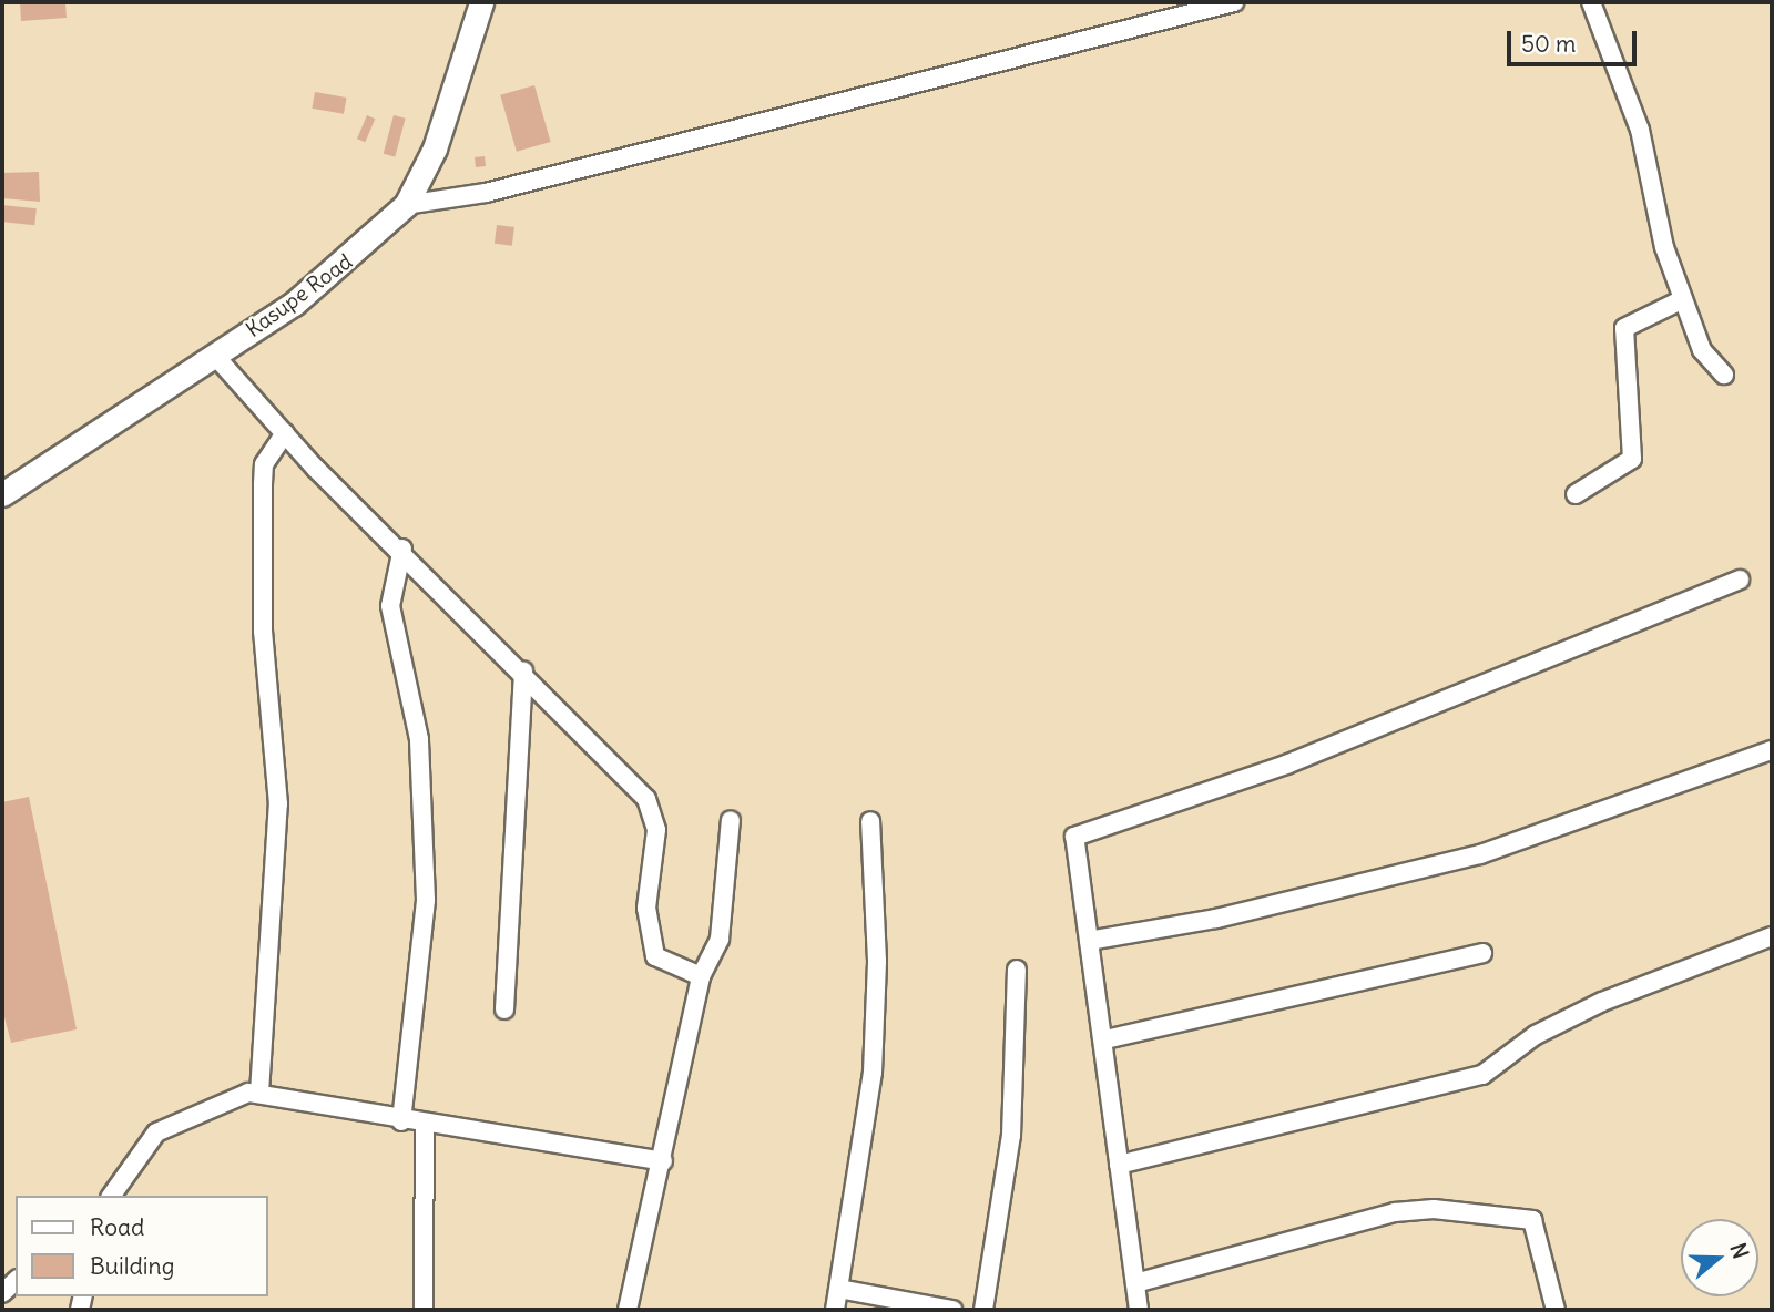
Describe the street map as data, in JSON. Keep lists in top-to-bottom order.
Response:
{
  "streets": {
    "street": ["Kasupe Road"]
  },
  "legend": ["Road", "Building"],
  "scale_bar": "50 m",
  "north": "right"
}
